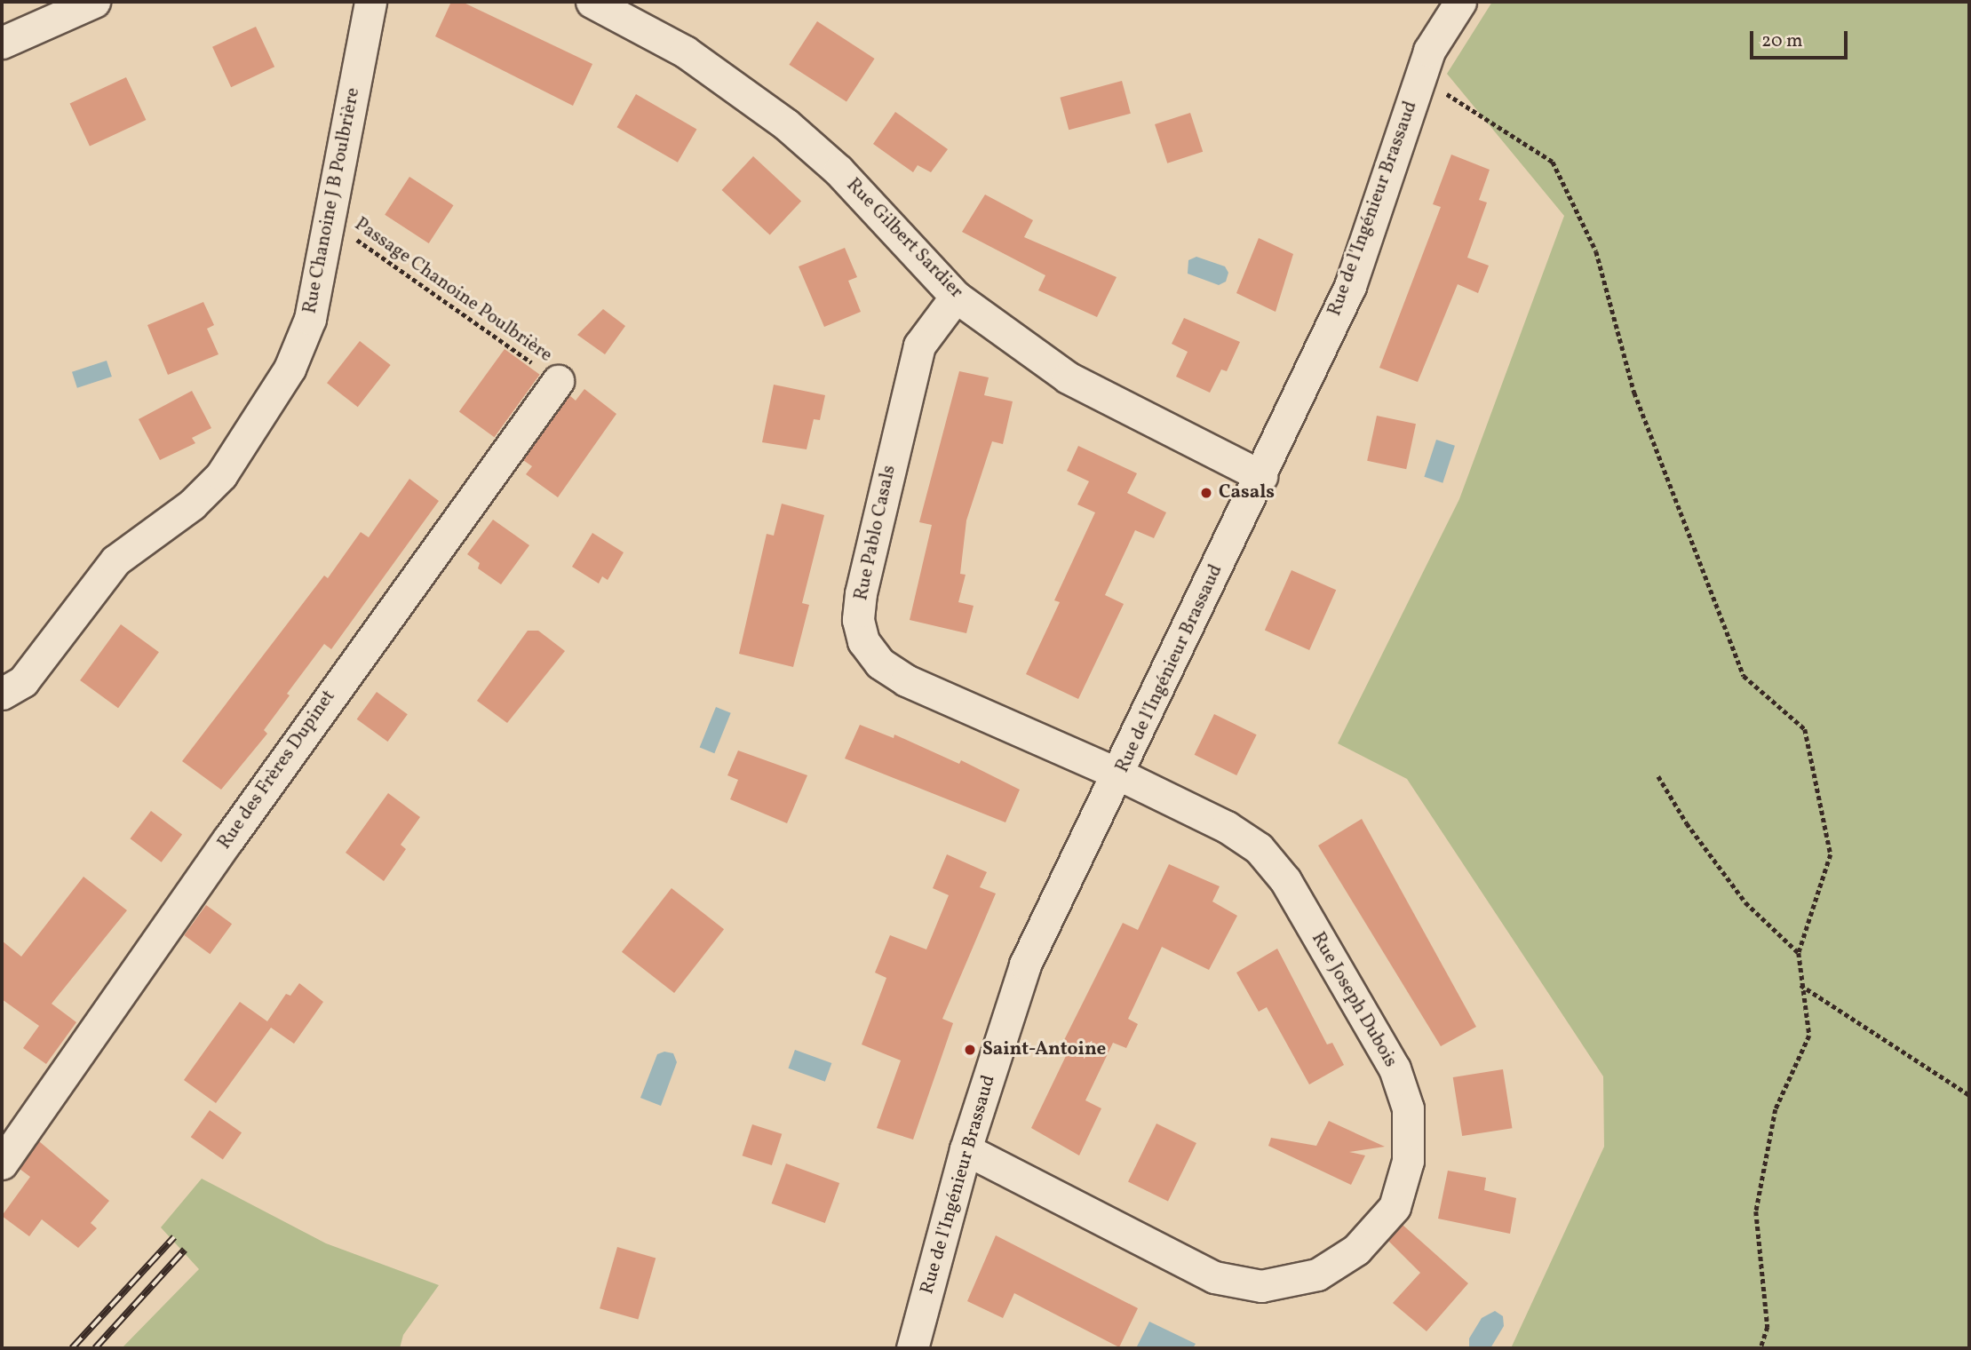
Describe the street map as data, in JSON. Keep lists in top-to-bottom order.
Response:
{
  "streets": {
    "street": [
      "Rue Chanoine J B Poulbrière",
      "Rue de l'Ingénieur Brassaud",
      "Rue Gilbert Sardier",
      "Rue Pablo Casals",
      "Rue des Frères Dupinet",
      "Rue Joseph Dubois"
    ],
    "path": ["Passage Chanoine Poulbrière"]
  },
  "crossings": [
    ["Rue Chanoine J B Poulbrière", "Passage Chanoine Poulbrière"],
    ["Rue de l'Ingénieur Brassaud", "Rue Gilbert Sardier"],
    ["Rue de l'Ingénieur Brassaud", "Rue Pablo Casals"],
    ["Rue de l'Ingénieur Brassaud", "Rue Joseph Dubois"],
    ["Rue Gilbert Sardier", "Rue Pablo Casals"],
    ["Passage Chanoine Poulbrière", "Rue des Frères Dupinet"],
    ["Rue Pablo Casals", "Rue Joseph Dubois"]
  ],
  "places": ["Casals", "Saint-Antoine"],
  "scale_bar": "20 m"
}
